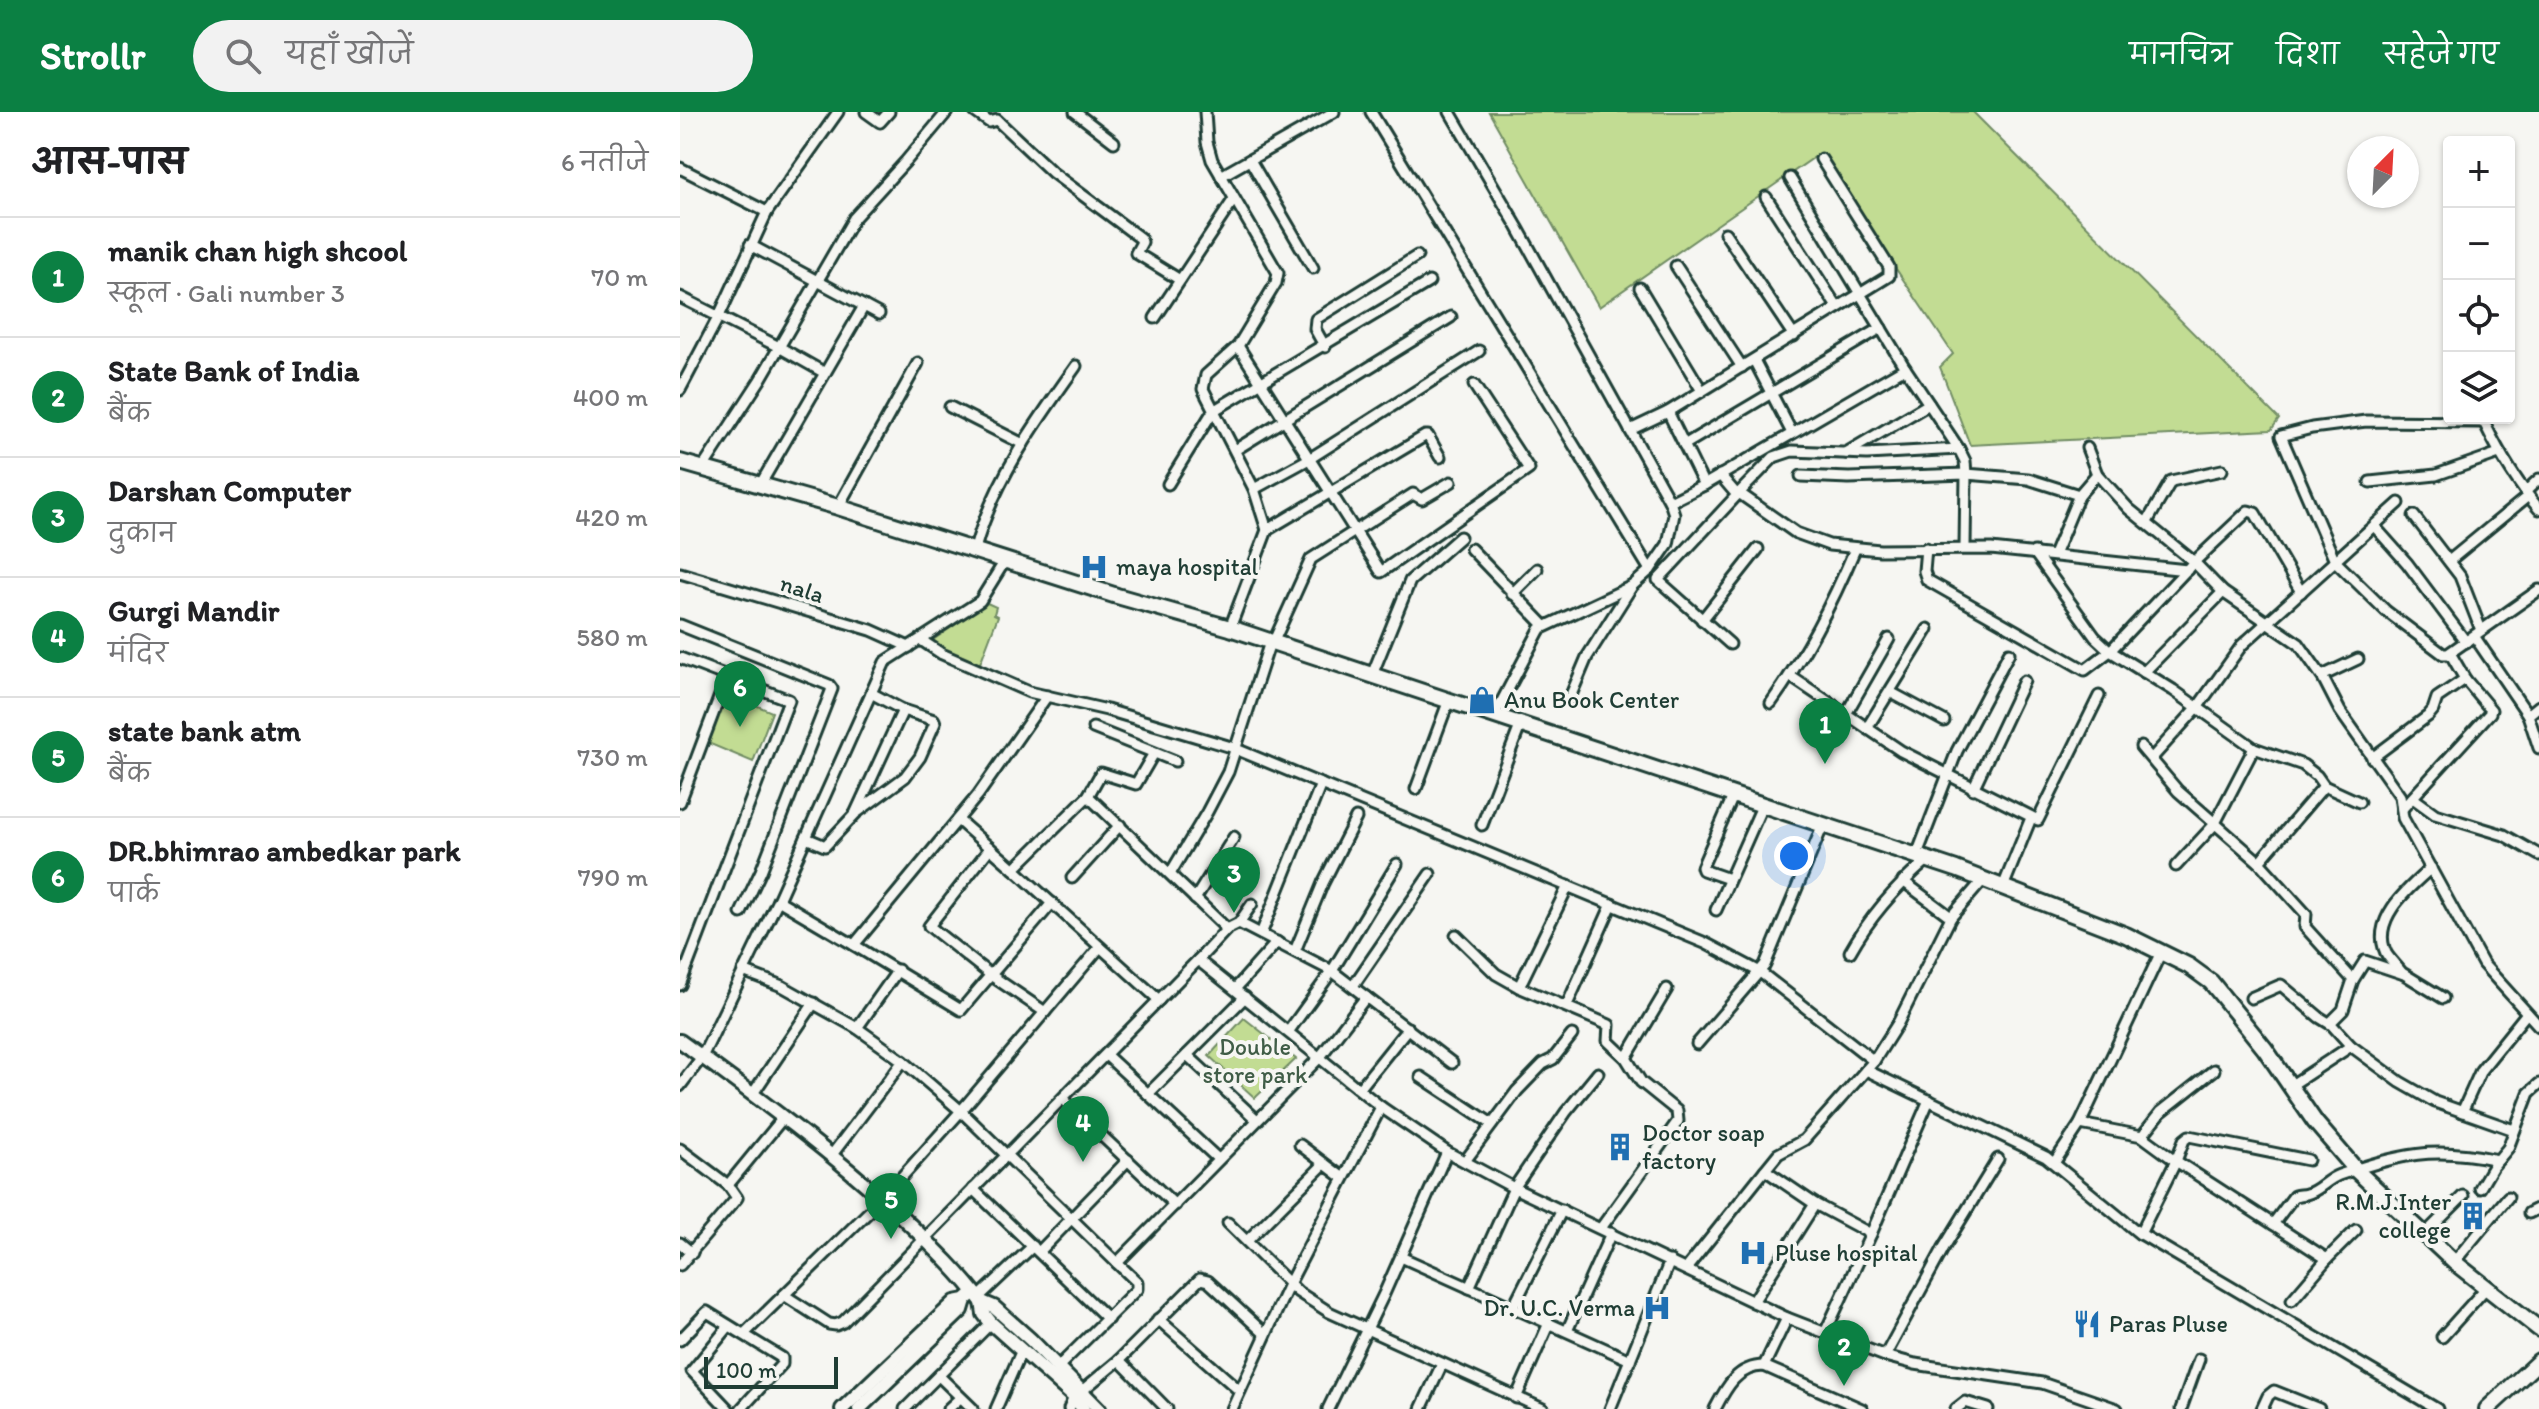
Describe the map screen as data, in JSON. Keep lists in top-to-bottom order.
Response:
{
  "streets": {
    "street": ["nala"]
  },
  "parks": ["Double store park"],
  "places": {
    "hospital": ["maya hospital", "Pluse hospital", "Dr. U.C. Verma"],
    "shop": ["Anu Book Center"],
    "building": ["Doctor soap factory", "R.M.J.Inter college"],
    "restaurant": ["Paras Pluse"]
  },
  "scale_bar": "100 m",
  "north": "top right",
  "page": {
    "header": "Strollr",
    "search": "यहाँ खोजें",
    "nav": ["मानचित्र", "दिशा", "सहेजे गए"],
    "heading": ["आस-पास", "6 नतीजे"],
    "map_buttons": ["+", "−"],
    "list": [
      {
        "mark": "1",
        "name": "manik chan high shcool",
        "note": "स्कूल · Gali number 3",
        "value": "70 m"
      },
      {
        "mark": "2",
        "name": "State Bank of India",
        "note": "बैंक",
        "value": "400 m"
      },
      {
        "mark": "3",
        "name": "Darshan Computer",
        "note": "दुकान",
        "value": "420 m"
      },
      {
        "mark": "4",
        "name": "Gurgi Mandir",
        "note": "मंदिर",
        "value": "580 m"
      },
      {
        "mark": "5",
        "name": "state bank atm",
        "note": "बैंक",
        "value": "730 m"
      },
      {
        "mark": "6",
        "name": "DR.bhimrao ambedkar park",
        "note": "पार्क",
        "value": "790 m"
      }
    ],
    "pins": [
      "6",
      "1",
      "3",
      "4",
      "5",
      "2"
    ],
    "scale": "100 m"
  }
}
